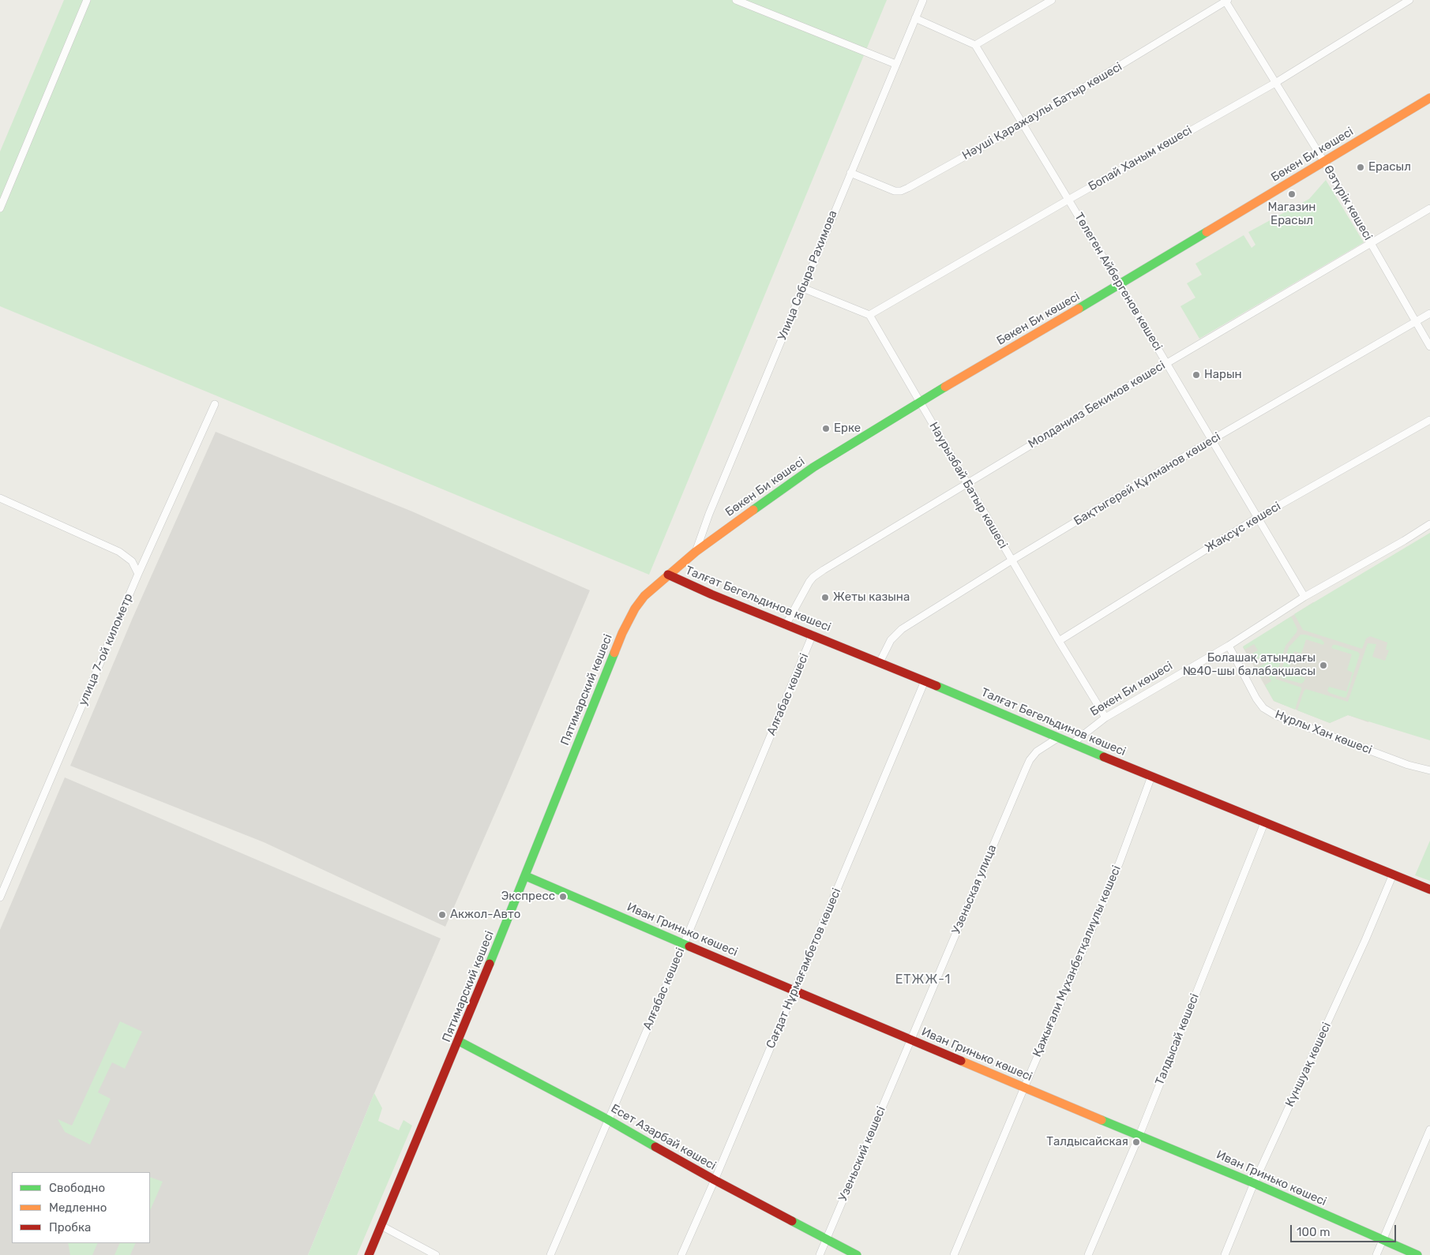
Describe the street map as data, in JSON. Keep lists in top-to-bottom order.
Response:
{
  "streets": {
    "street": [
      "Нәуші Қаражаулы Батыр көшесі",
      "Бөкен Би көшесі",
      "Бопай Ханым көшесі",
      "Өзтүрік көшесі",
      "Улица Сабыра Рахимова",
      "Төлеген Айбергенов көшесі",
      "Молданияз Бекимов көшесі",
      "Бақтыгерей Құлманов көшесі",
      "Наурызбай Батыр көшесі",
      "Жақсұс көшесі",
      "Талғат Бегельдинов көшесі",
      "улица 7-ой километр",
      "Пятимарский көшесі",
      "Алғабас көшесі",
      "Нұрлы Хан көшесі",
      "Узеньская улица",
      "Иван Гринько көшесі",
      "Қажығали Мұханбетқалиұлы көшесі",
      "Сағдат Нұрмағамбетов көшесі",
      "Талдысай көшесі",
      "Күншуақ көшесі",
      "Есет Азарбай көшесі",
      "Узеньский көшесі"
    ]
  },
  "crossings": [
    ["Нәуші Қаражаулы Батыр көшесі", "Өзтүрік көшесі"],
    ["Нәуші Қаражаулы Батыр көшесі", "Улица Сабыра Рахимова"],
    ["Нәуші Қаражаулы Батыр көшесі", "Төлеген Айбергенов көшесі"],
    ["Бөкен Би көшесі", "Өзтүрік көшесі"],
    ["Бөкен Би көшесі", "Улица Сабыра Рахимова"],
    ["Бөкен Би көшесі", "Төлеген Айбергенов көшесі"],
    ["Бөкен Би көшесі", "Наурызбай Батыр көшесі"],
    ["Бөкен Би көшесі", "Талғат Бегельдинов көшесі"],
    ["Бөкен Би көшесі", "Пятимарский көшесі"],
    ["Бөкен Би көшесі", "Нұрлы Хан көшесі"],
    ["Бопай Ханым көшесі", "Өзтүрік көшесі"],
    ["Бопай Ханым көшесі", "Төлеген Айбергенов көшесі"],
    ["Бопай Ханым көшесі", "Наурызбай Батыр көшесі"],
    ["Өзтүрік көшесі", "Молданияз Бекимов көшесі"],
    ["Өзтүрік көшесі", "Бақтыгерей Құлманов көшесі"],
    ["Төлеген Айбергенов көшесі", "Молданияз Бекимов көшесі"],
    ["Төлеген Айбергенов көшесі", "Бақтыгерей Құлманов көшесі"],
    ["Төлеген Айбергенов көшесі", "Жақсұс көшесі"],
    ["Молданияз Бекимов көшесі", "Наурызбай Батыр көшесі"],
    ["Молданияз Бекимов көшесі", "Талғат Бегельдинов көшесі"],
    ["Бақтыгерей Құлманов көшесі", "Наурызбай Батыр көшесі"],
    ["Бақтыгерей Құлманов көшесі", "Талғат Бегельдинов көшесі"],
    ["Наурызбай Батыр көшесі", "Жақсұс көшесі"],
    ["Талғат Бегельдинов көшесі", "Пятимарский көшесі"],
    ["Талғат Бегельдинов көшесі", "Алғабас көшесі"],
    ["Талғат Бегельдинов көшесі", "Узеньская улица"],
    ["Талғат Бегельдинов көшесі", "Қажығали Мұханбетқалиұлы көшесі"],
    ["Талғат Бегельдинов көшесі", "Сағдат Нұрмағамбетов көшесі"],
    ["Талғат Бегельдинов көшесі", "Талдысай көшесі"],
    ["Талғат Бегельдинов көшесі", "Күншуақ көшесі"],
    ["Пятимарский көшесі", "Иван Гринько көшесі"],
    ["Пятимарский көшесі", "Есет Азарбай көшесі"],
    ["Алғабас көшесі", "Иван Гринько көшесі"],
    ["Алғабас көшесі", "Есет Азарбай көшесі"],
    ["Узеньская улица", "Иван Гринько көшесі"],
    ["Узеньская улица", "Узеньский көшесі"],
    ["Иван Гринько көшесі", "Қажығали Мұханбетқалиұлы көшесі"],
    ["Иван Гринько көшесі", "Сағдат Нұрмағамбетов көшесі"],
    ["Иван Гринько көшесі", "Талдысай көшесі"],
    ["Иван Гринько көшесі", "Күншуақ көшесі"],
    ["Сағдат Нұрмағамбетов көшесі", "Есет Азарбай көшесі"],
    ["Есет Азарбай көшесі", "Узеньский көшесі"]
  ],
  "districts": ["ЕТЖЖ-1"],
  "places": [
    "Ерасыл",
    "Магазин Ерасыл",
    "Нарын",
    "Ерке",
    "Жеты казына",
    "Болашақ атындағы №40-шы балабақшасы",
    "Экспресс",
    "Акжол-Авто",
    "Талдысайская"
  ],
  "legend": ["Свободно", "Медленно", "Пробка"],
  "scale_bar": "100 m"
}
